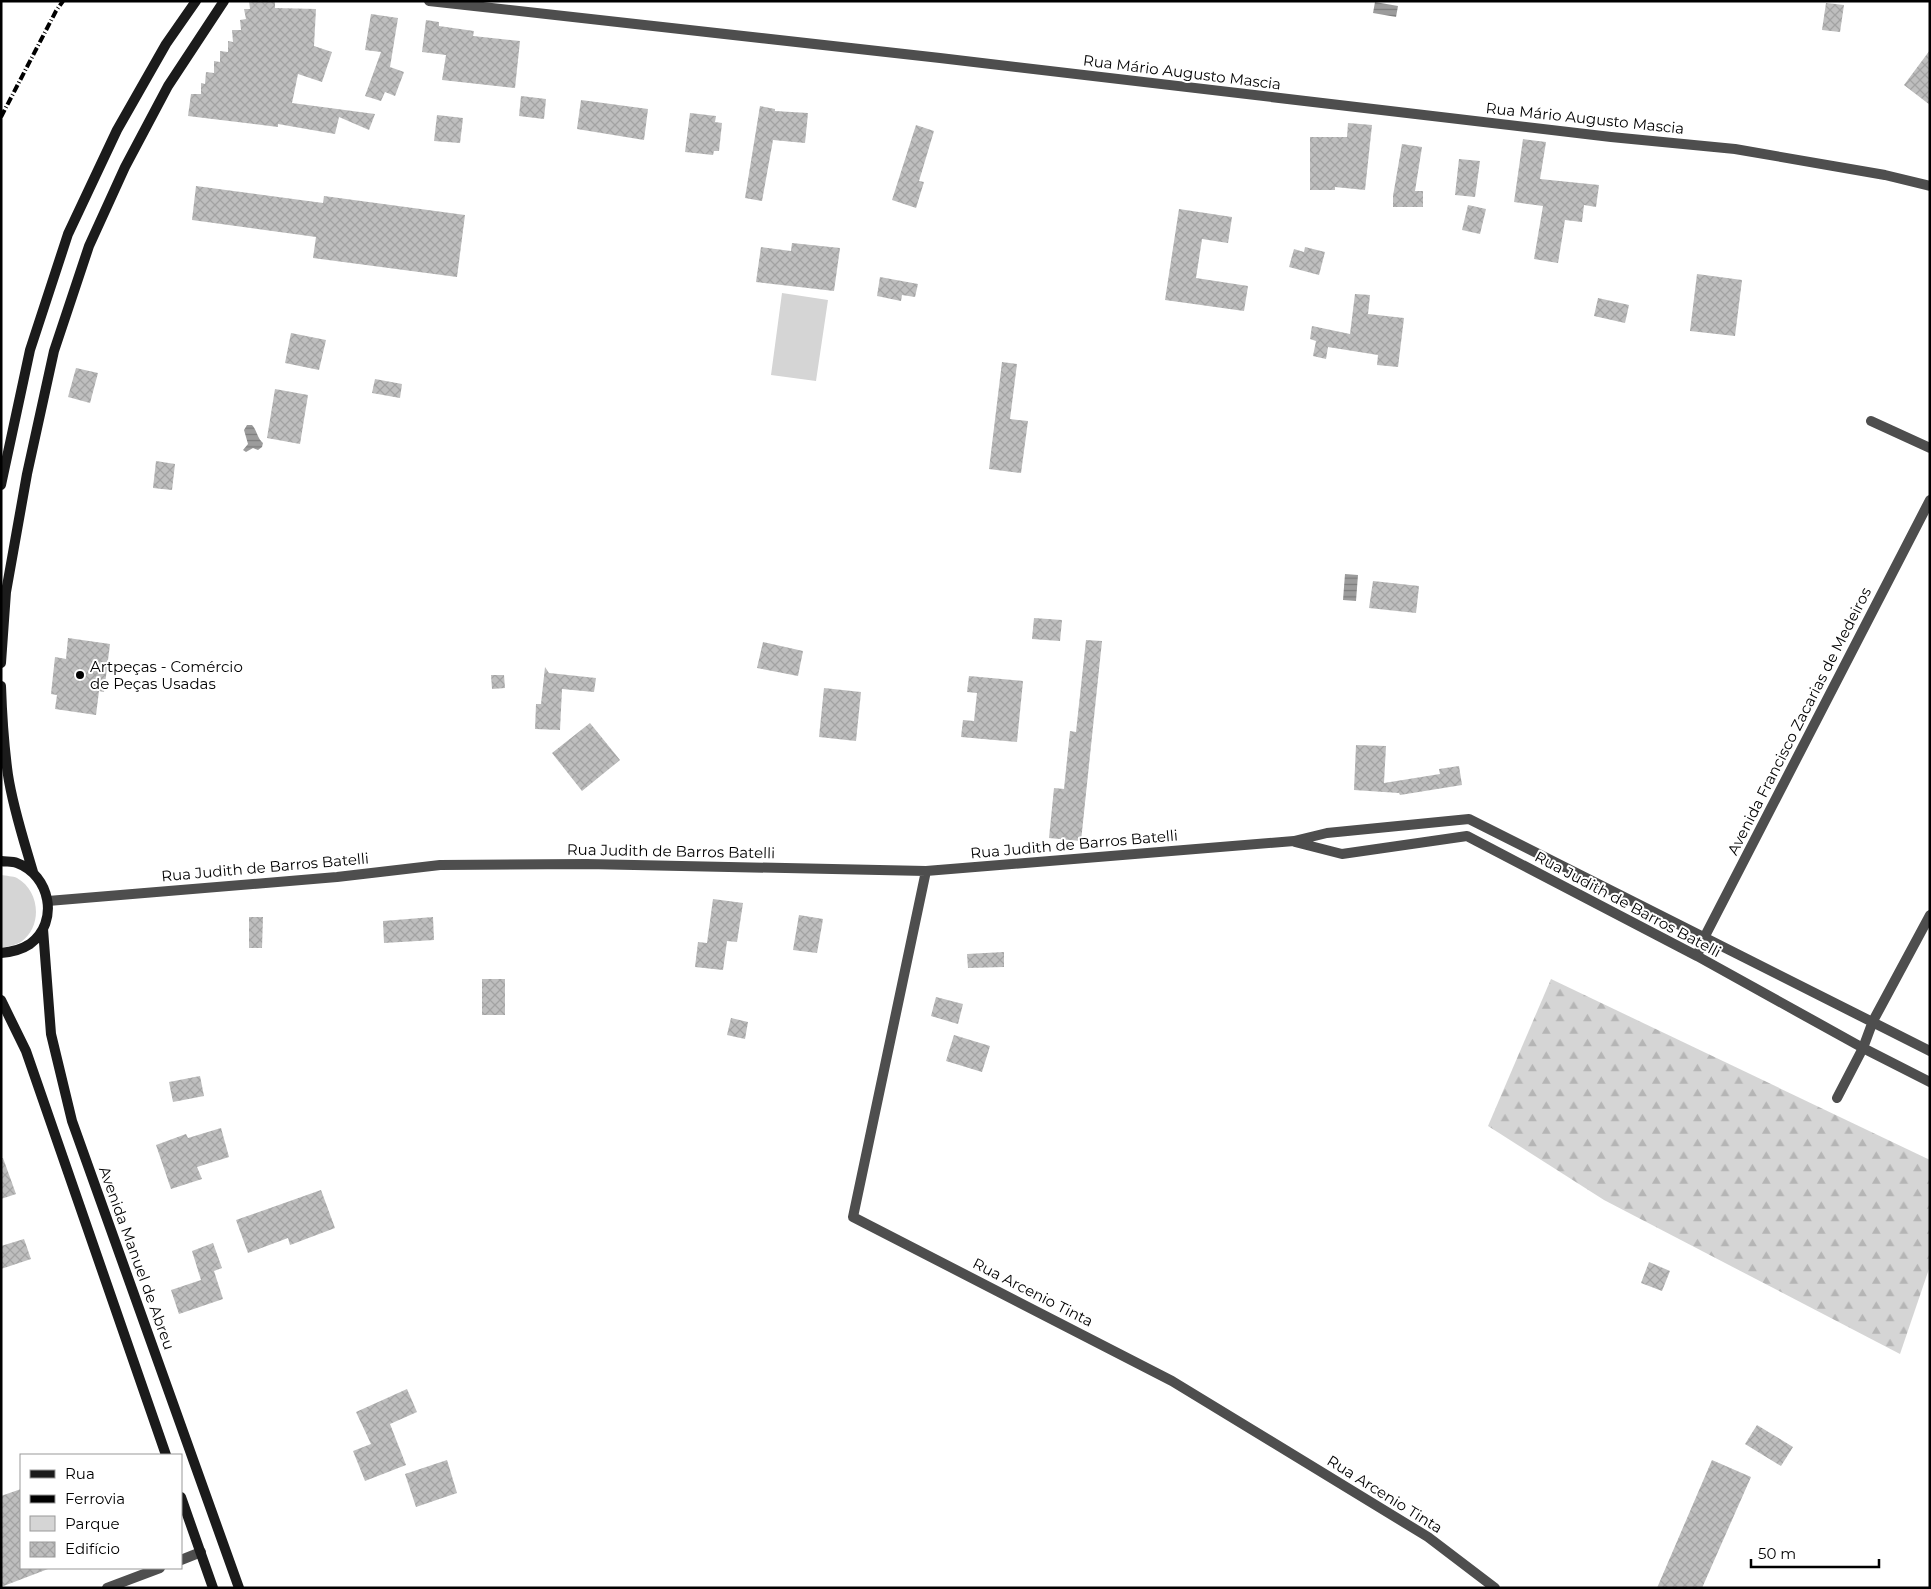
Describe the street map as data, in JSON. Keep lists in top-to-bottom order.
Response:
{
  "streets": {
    "main road": ["Avenida Manuel de Abreu"],
    "street": [
      "Rua Mário Augusto Mascia",
      "Avenida Francisco Zacarias de Medeiros",
      "Rua Judith de Barros Batelli",
      "Rua Arcenio Tinta"
    ]
  },
  "crossings": [
    ["Avenida Francisco Zacarias de Medeiros", "Rua Judith de Barros Batelli"],
    ["Rua Judith de Barros Batelli", "Avenida Manuel de Abreu"],
    ["Rua Judith de Barros Batelli", "Rua Arcenio Tinta"]
  ],
  "places": ["Artpeças - Comércio de Peças Usadas"],
  "legend": [
    "Rua",
    "Ferrovia",
    "Parque",
    "Edifício"
  ],
  "scale_bar": "50 m"
}
